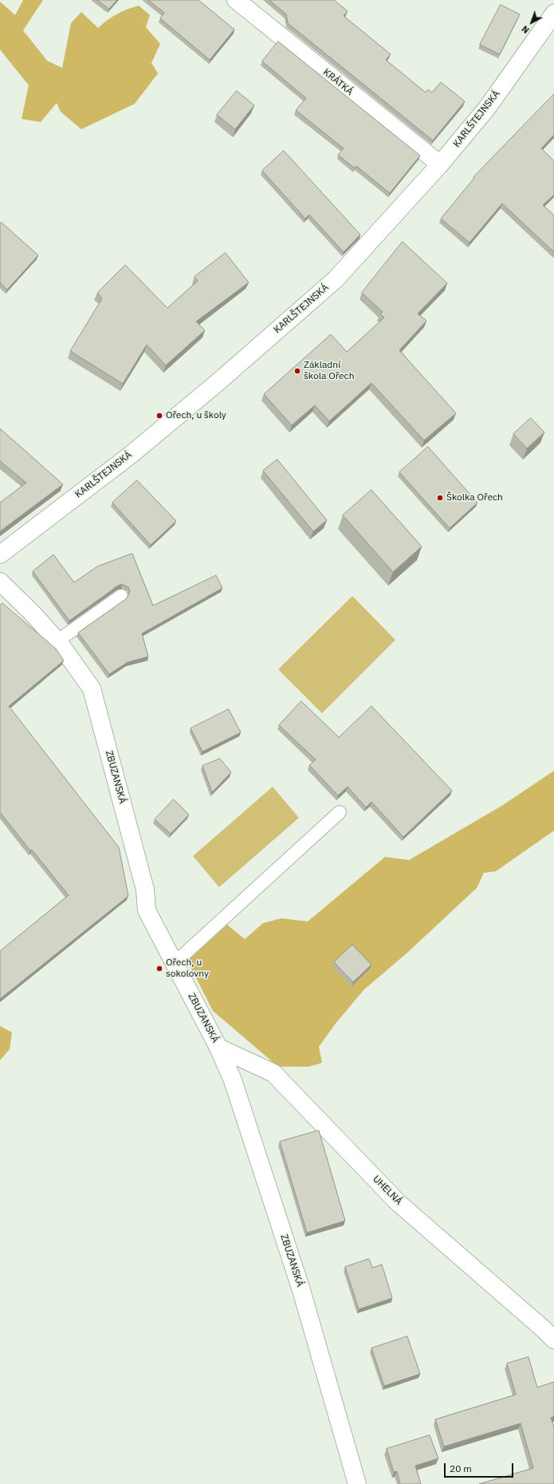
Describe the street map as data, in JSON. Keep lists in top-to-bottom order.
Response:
{
  "streets": {
    "street": [
      "KRÁTKÁ",
      "KARLŠTEJNSKÁ",
      "ZBUZANSKÁ",
      "UHELNÁ"
    ]
  },
  "crossings": [
    ["KRÁTKÁ", "KARLŠTEJNSKÁ"],
    ["ZBUZANSKÁ", "UHELNÁ"]
  ],
  "places": [
    "Základní škola Ořech",
    "Ořech, u školy",
    "Školka Ořech",
    "Ořech, u sokolovny"
  ],
  "scale_bar": "20 m",
  "north": "bottom left"
}
